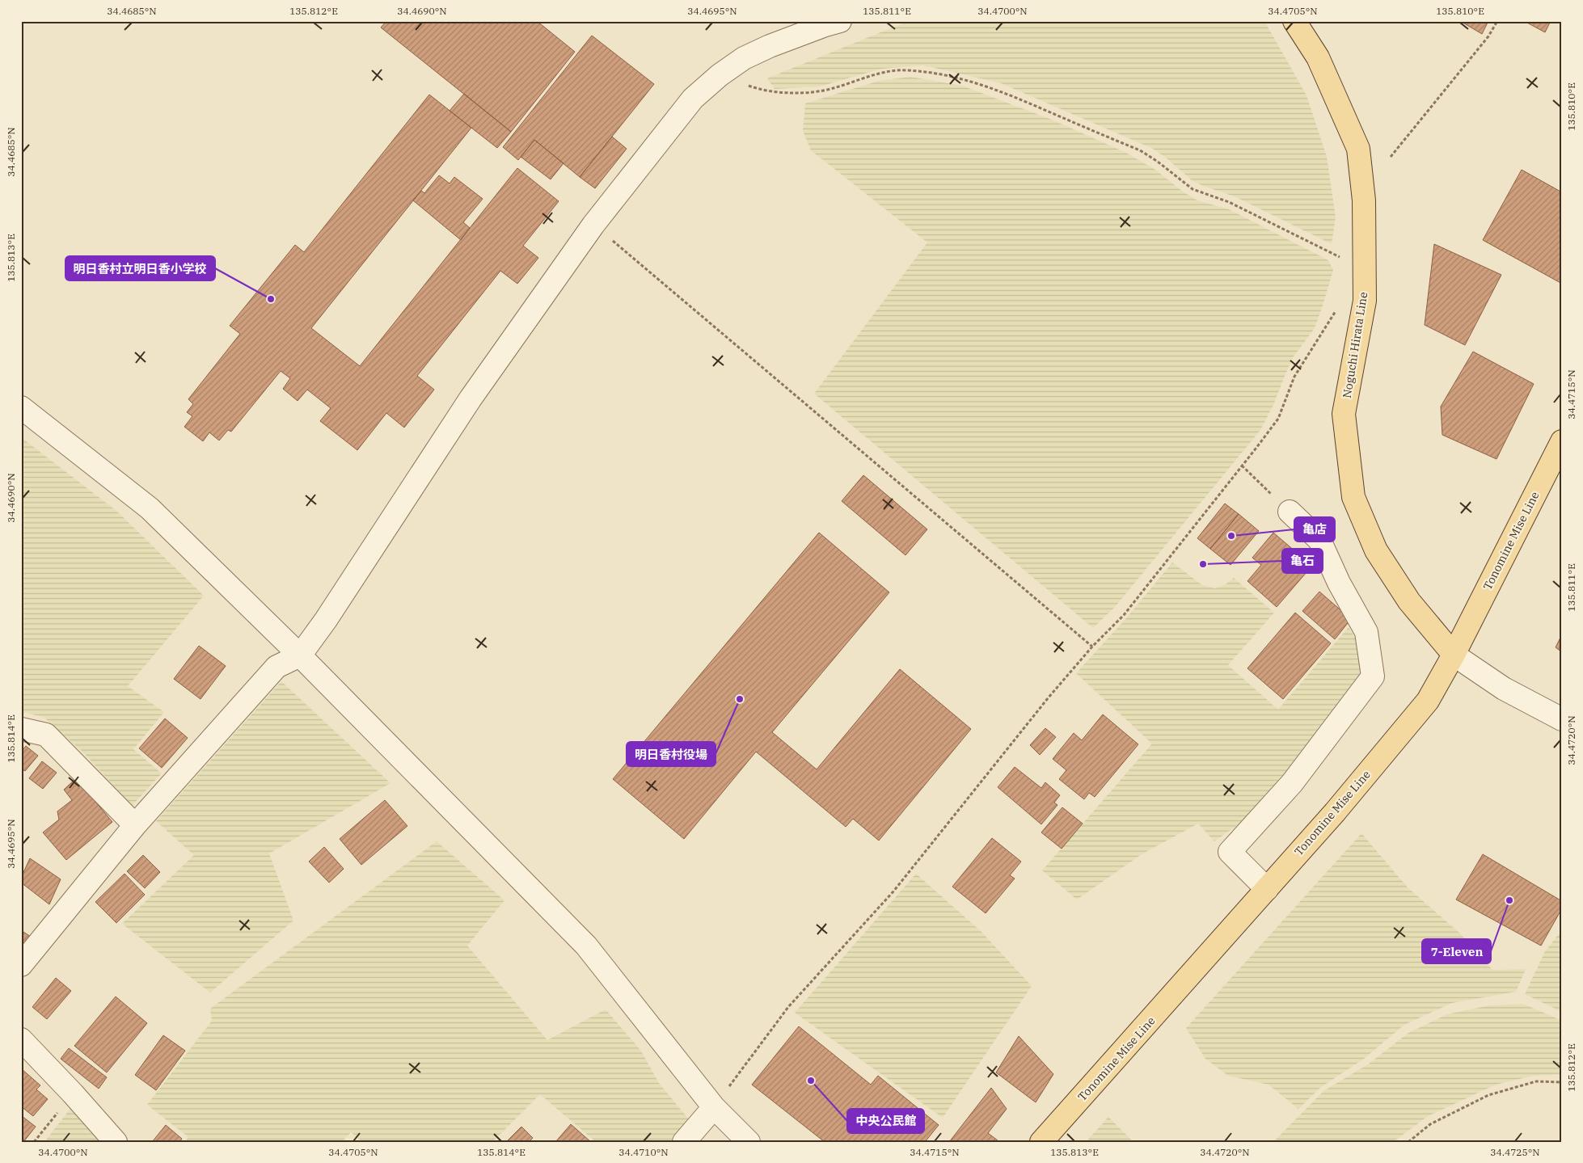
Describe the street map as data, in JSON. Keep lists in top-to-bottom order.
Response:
{
  "streets": {
    "main road": ["Noguchi Hirata Line", "Tonomine Mise Line"]
  },
  "crossings": [
    ["Noguchi Hirata Line", "Tonomine Mise Line"]
  ],
  "places": [
    "明日香村立明日香小学校",
    "亀店",
    "亀石",
    "明日香村役場",
    "7-Eleven",
    "中央公民館"
  ],
  "coordinates": [
    "34.4685°N",
    "135.812°E",
    "34.4690°N",
    "34.4695°N",
    "135.811°E",
    "34.4700°N",
    "34.4705°N",
    "135.810°E",
    "135.813°E",
    "34.4715°N",
    "135.814°E",
    "34.4720°N",
    "34.4710°N",
    "34.4725°N"
  ]
}
